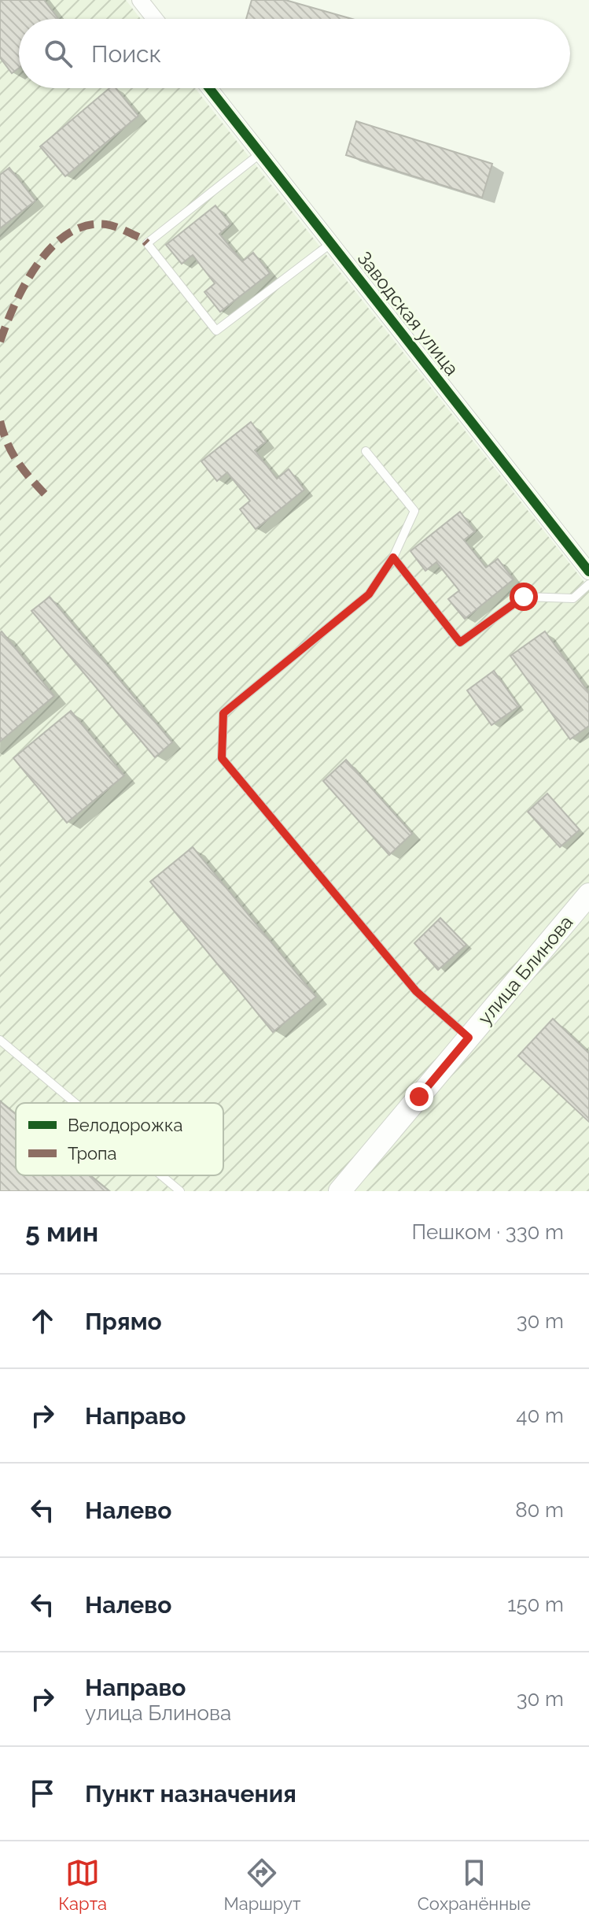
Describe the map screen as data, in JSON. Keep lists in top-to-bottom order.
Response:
{
  "streets": {
    "main road": ["улица Блинова"],
    "street": ["Заводская улица"]
  },
  "legend": ["Велодорожка", "Тропа"],
  "page": {
    "search": "Поиск",
    "heading": ["5 мин", "Пешком · 330 m"],
    "list": [
      ["Прямо", "30 m"],
      ["Направо", "40 m"],
      ["Налево", "80 m"],
      ["Налево", "150 m"],
      ["Направо", "улица Блинова", "30 m"],
      "Пункт назначения"
    ],
    "nav": ["Карта", "Маршрут", "Сохранённые"]
  }
}
